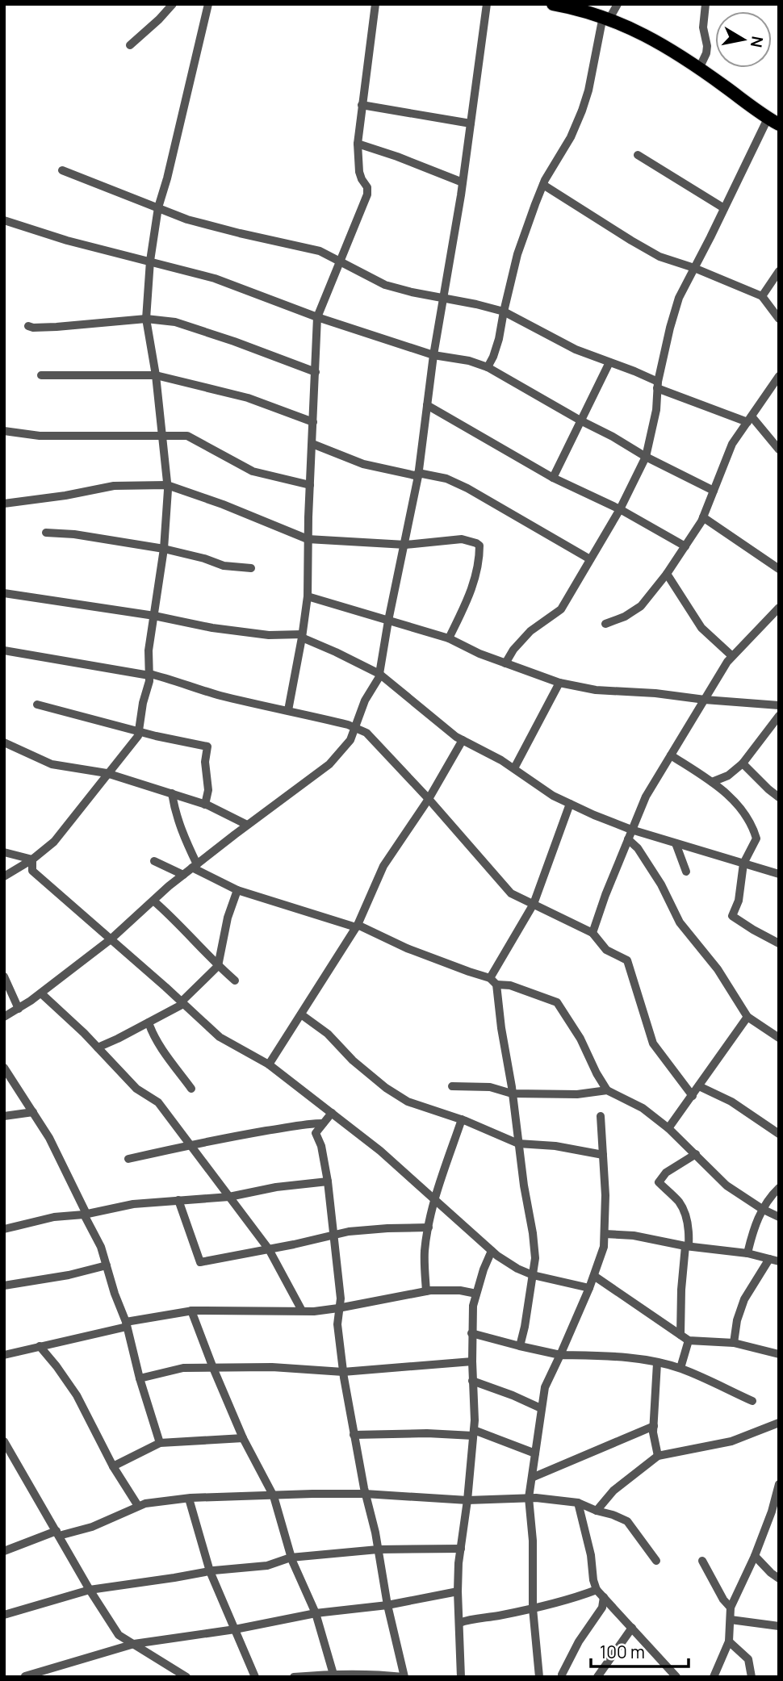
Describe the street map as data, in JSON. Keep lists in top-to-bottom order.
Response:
{
  "scale_bar": "100 m",
  "north": "right"
}
